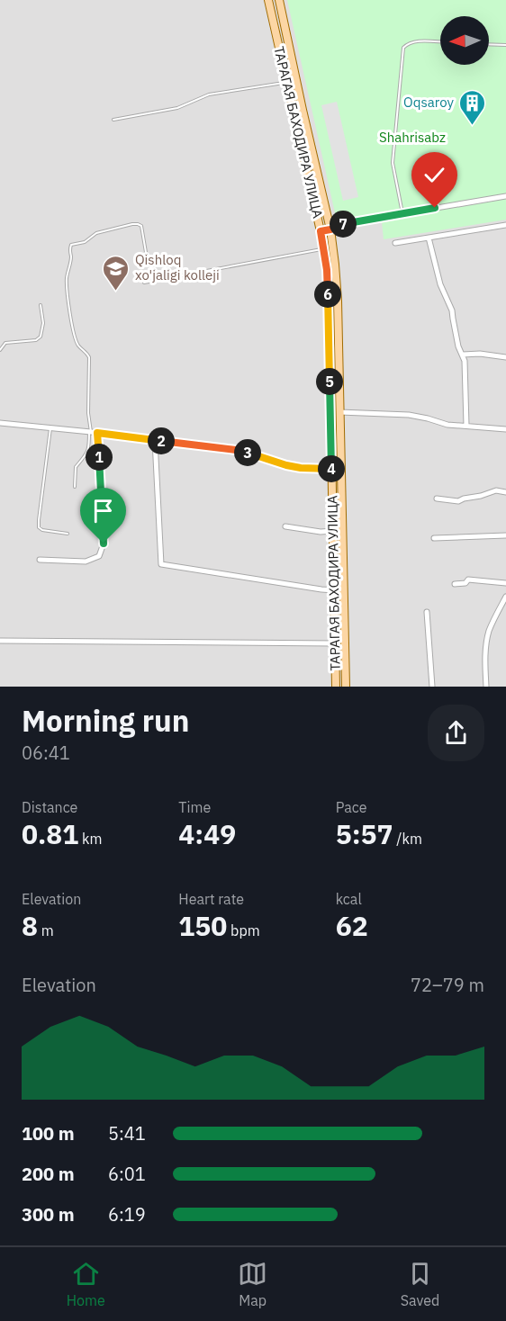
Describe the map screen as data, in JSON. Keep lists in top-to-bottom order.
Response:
{
  "streets": {
    "main road": ["ТАРАГАЯ БАХОДИРА УЛИЦА"]
  },
  "parks": ["Shahrisabz"],
  "places": {
    "building": ["Oqsaroy"],
    "school or university": ["Qishloq xo'jaligi kolleji"]
  },
  "north": "left",
  "page": {
    "pins": [
      "7",
      "6",
      "5",
      "2",
      "3",
      "1",
      "4"
    ],
    "heading": ["Morning run", "06:41"],
    "stats": [
      ["Distance", "0.81 km"],
      ["Time", "4:49"],
      ["Pace", "5:57 /km"],
      ["Elevation", "8 m"],
      ["Heart rate", "150 bpm"],
      ["kcal", "62"]
    ],
    "chart": ["Elevation", "72–79 m"],
    "list": [
      {
        "name": "100 m",
        "note": "5:41"
      },
      {
        "name": "200 m",
        "note": "6:01"
      },
      {
        "name": "300 m",
        "note": "6:19"
      }
    ],
    "tabs": ["Home", "Map", "Saved"]
  }
}
